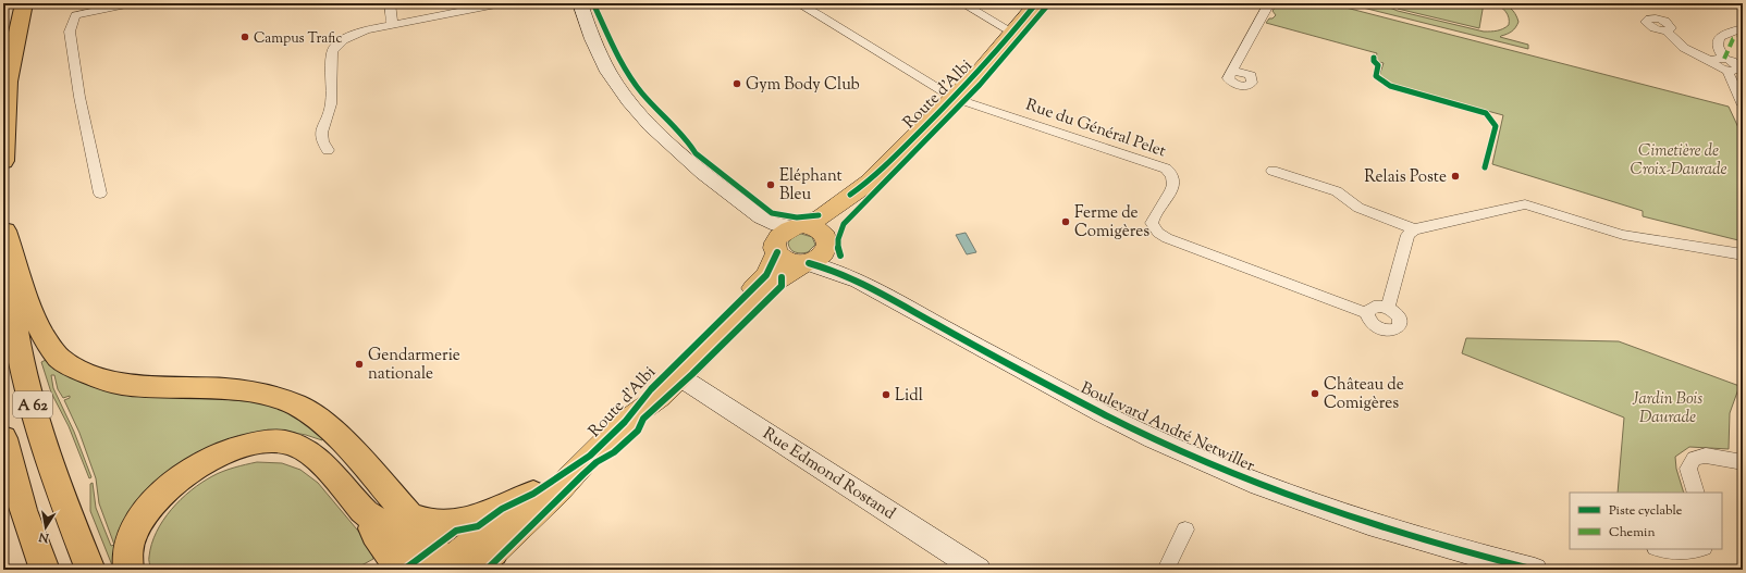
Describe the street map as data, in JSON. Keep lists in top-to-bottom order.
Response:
{
  "streets": {
    "highway": ["A 62"],
    "main road": ["Route d'Albi", "Boulevard André Netwiller", "Rue Edmond Rostand"],
    "street": ["Rue du Général Pelet"]
  },
  "crossings": [
    ["Route d'Albi", "Rue du Général Pelet"],
    ["Route d'Albi", "Boulevard André Netwiller"],
    ["Route d'Albi", "Rue Edmond Rostand"]
  ],
  "parks": ["Cimetière de Croix-Daurade", "Jardin Bois Daurade"],
  "places": [
    "Campus Trafic",
    "Gym Body Club",
    "Relais Poste",
    "Eléphant Bleu",
    "Ferme de Comigères",
    "Gendarmerie nationale",
    "Château de Comigères",
    "Lidl"
  ],
  "legend": ["Piste cyclable", "Chemin"],
  "north": "bottom"
}
